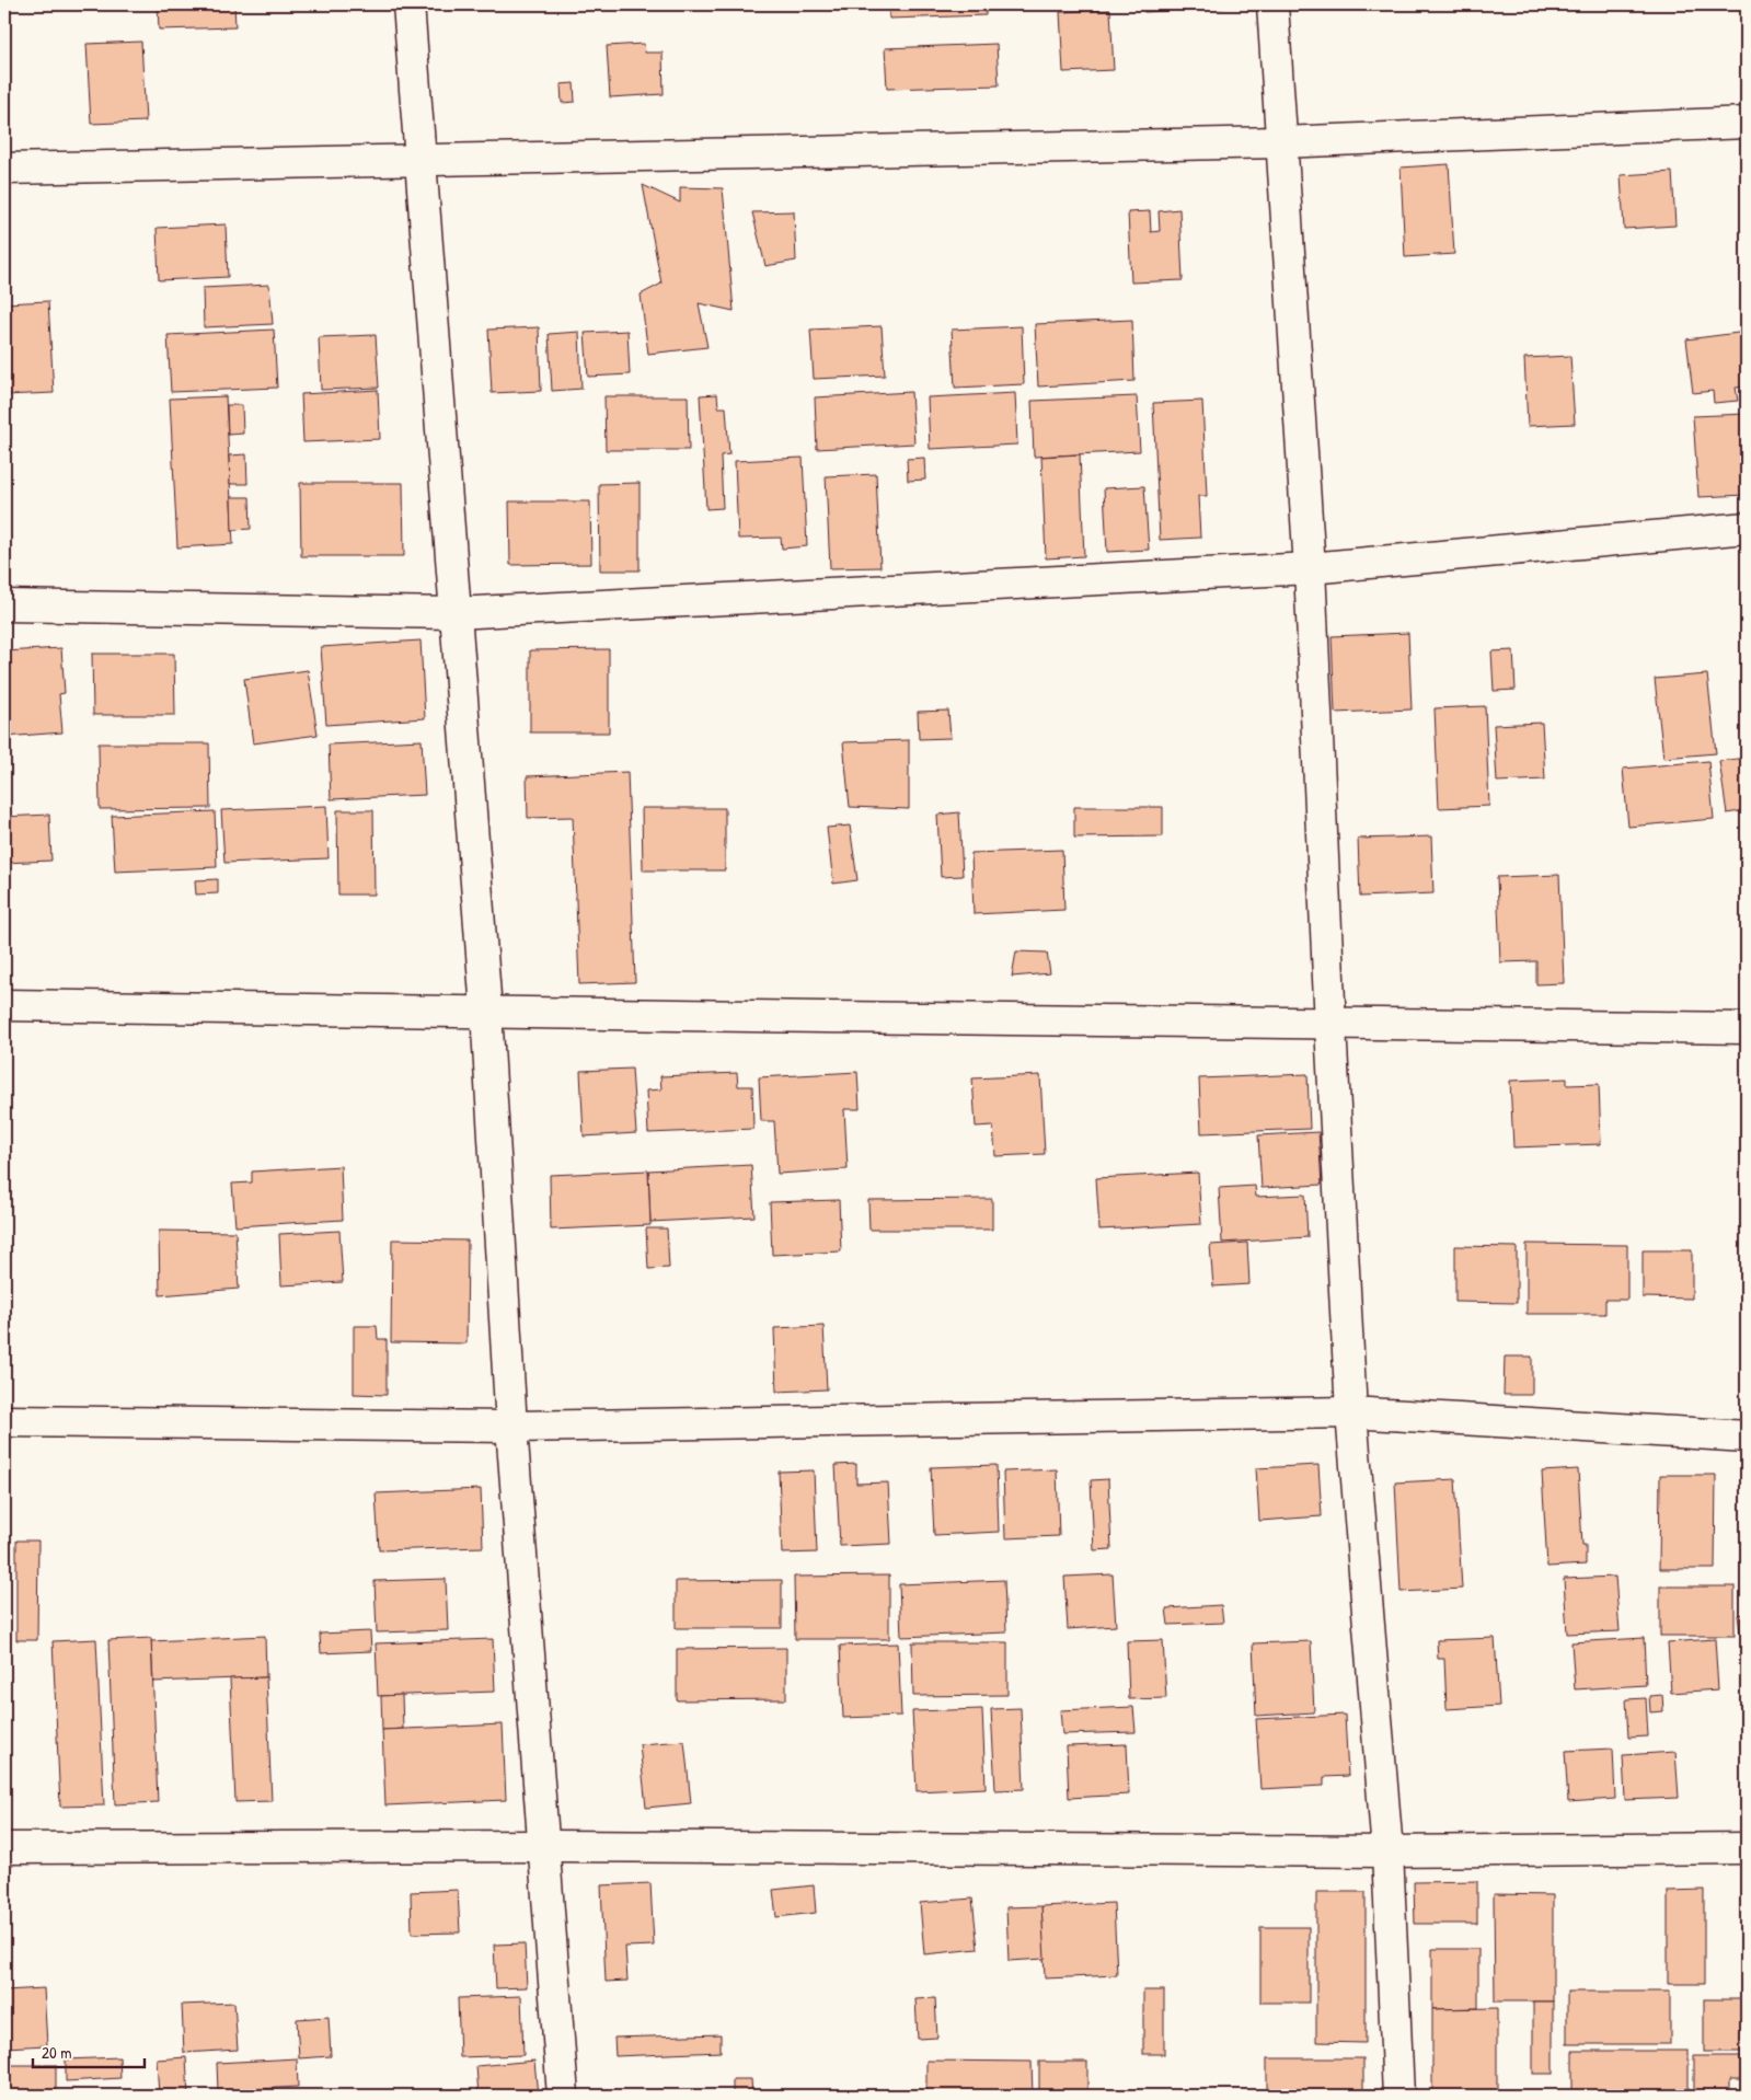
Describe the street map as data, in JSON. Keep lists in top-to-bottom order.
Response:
{
  "scale_bar": "20 m"
}
